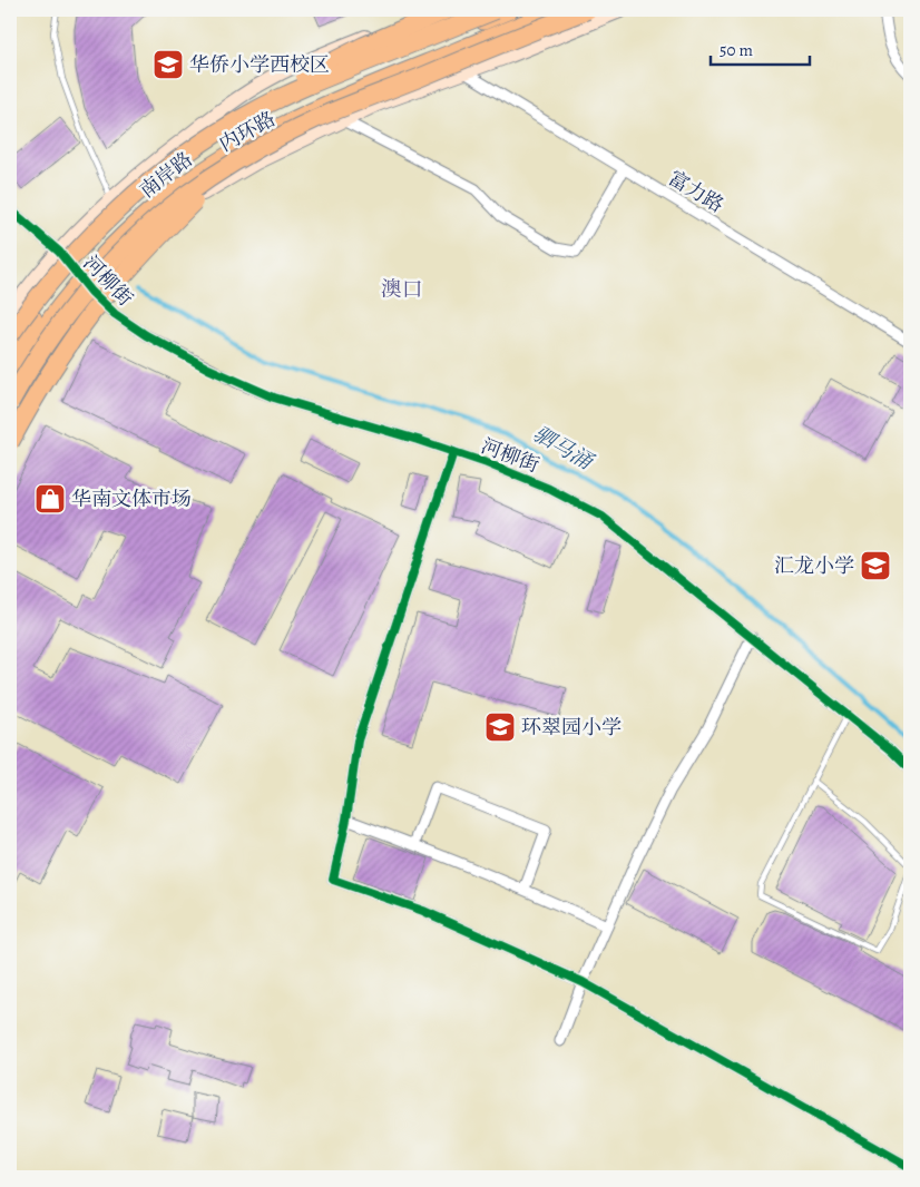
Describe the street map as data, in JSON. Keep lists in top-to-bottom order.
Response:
{
  "streets": {
    "highway": ["内环路"],
    "main road": ["南岸路"],
    "street": ["富力路", "河柳街"]
  },
  "crossings": [
    ["内环路", "南岸路"],
    ["南岸路", "河柳街"]
  ],
  "districts": ["澳口"],
  "water": ["驷马涌"],
  "places": {
    "school or university": ["华侨小学西校区", "汇龙小学", "环翠园小学"],
    "shop": ["华南文体市场"]
  },
  "scale_bar": "50 m"
}
